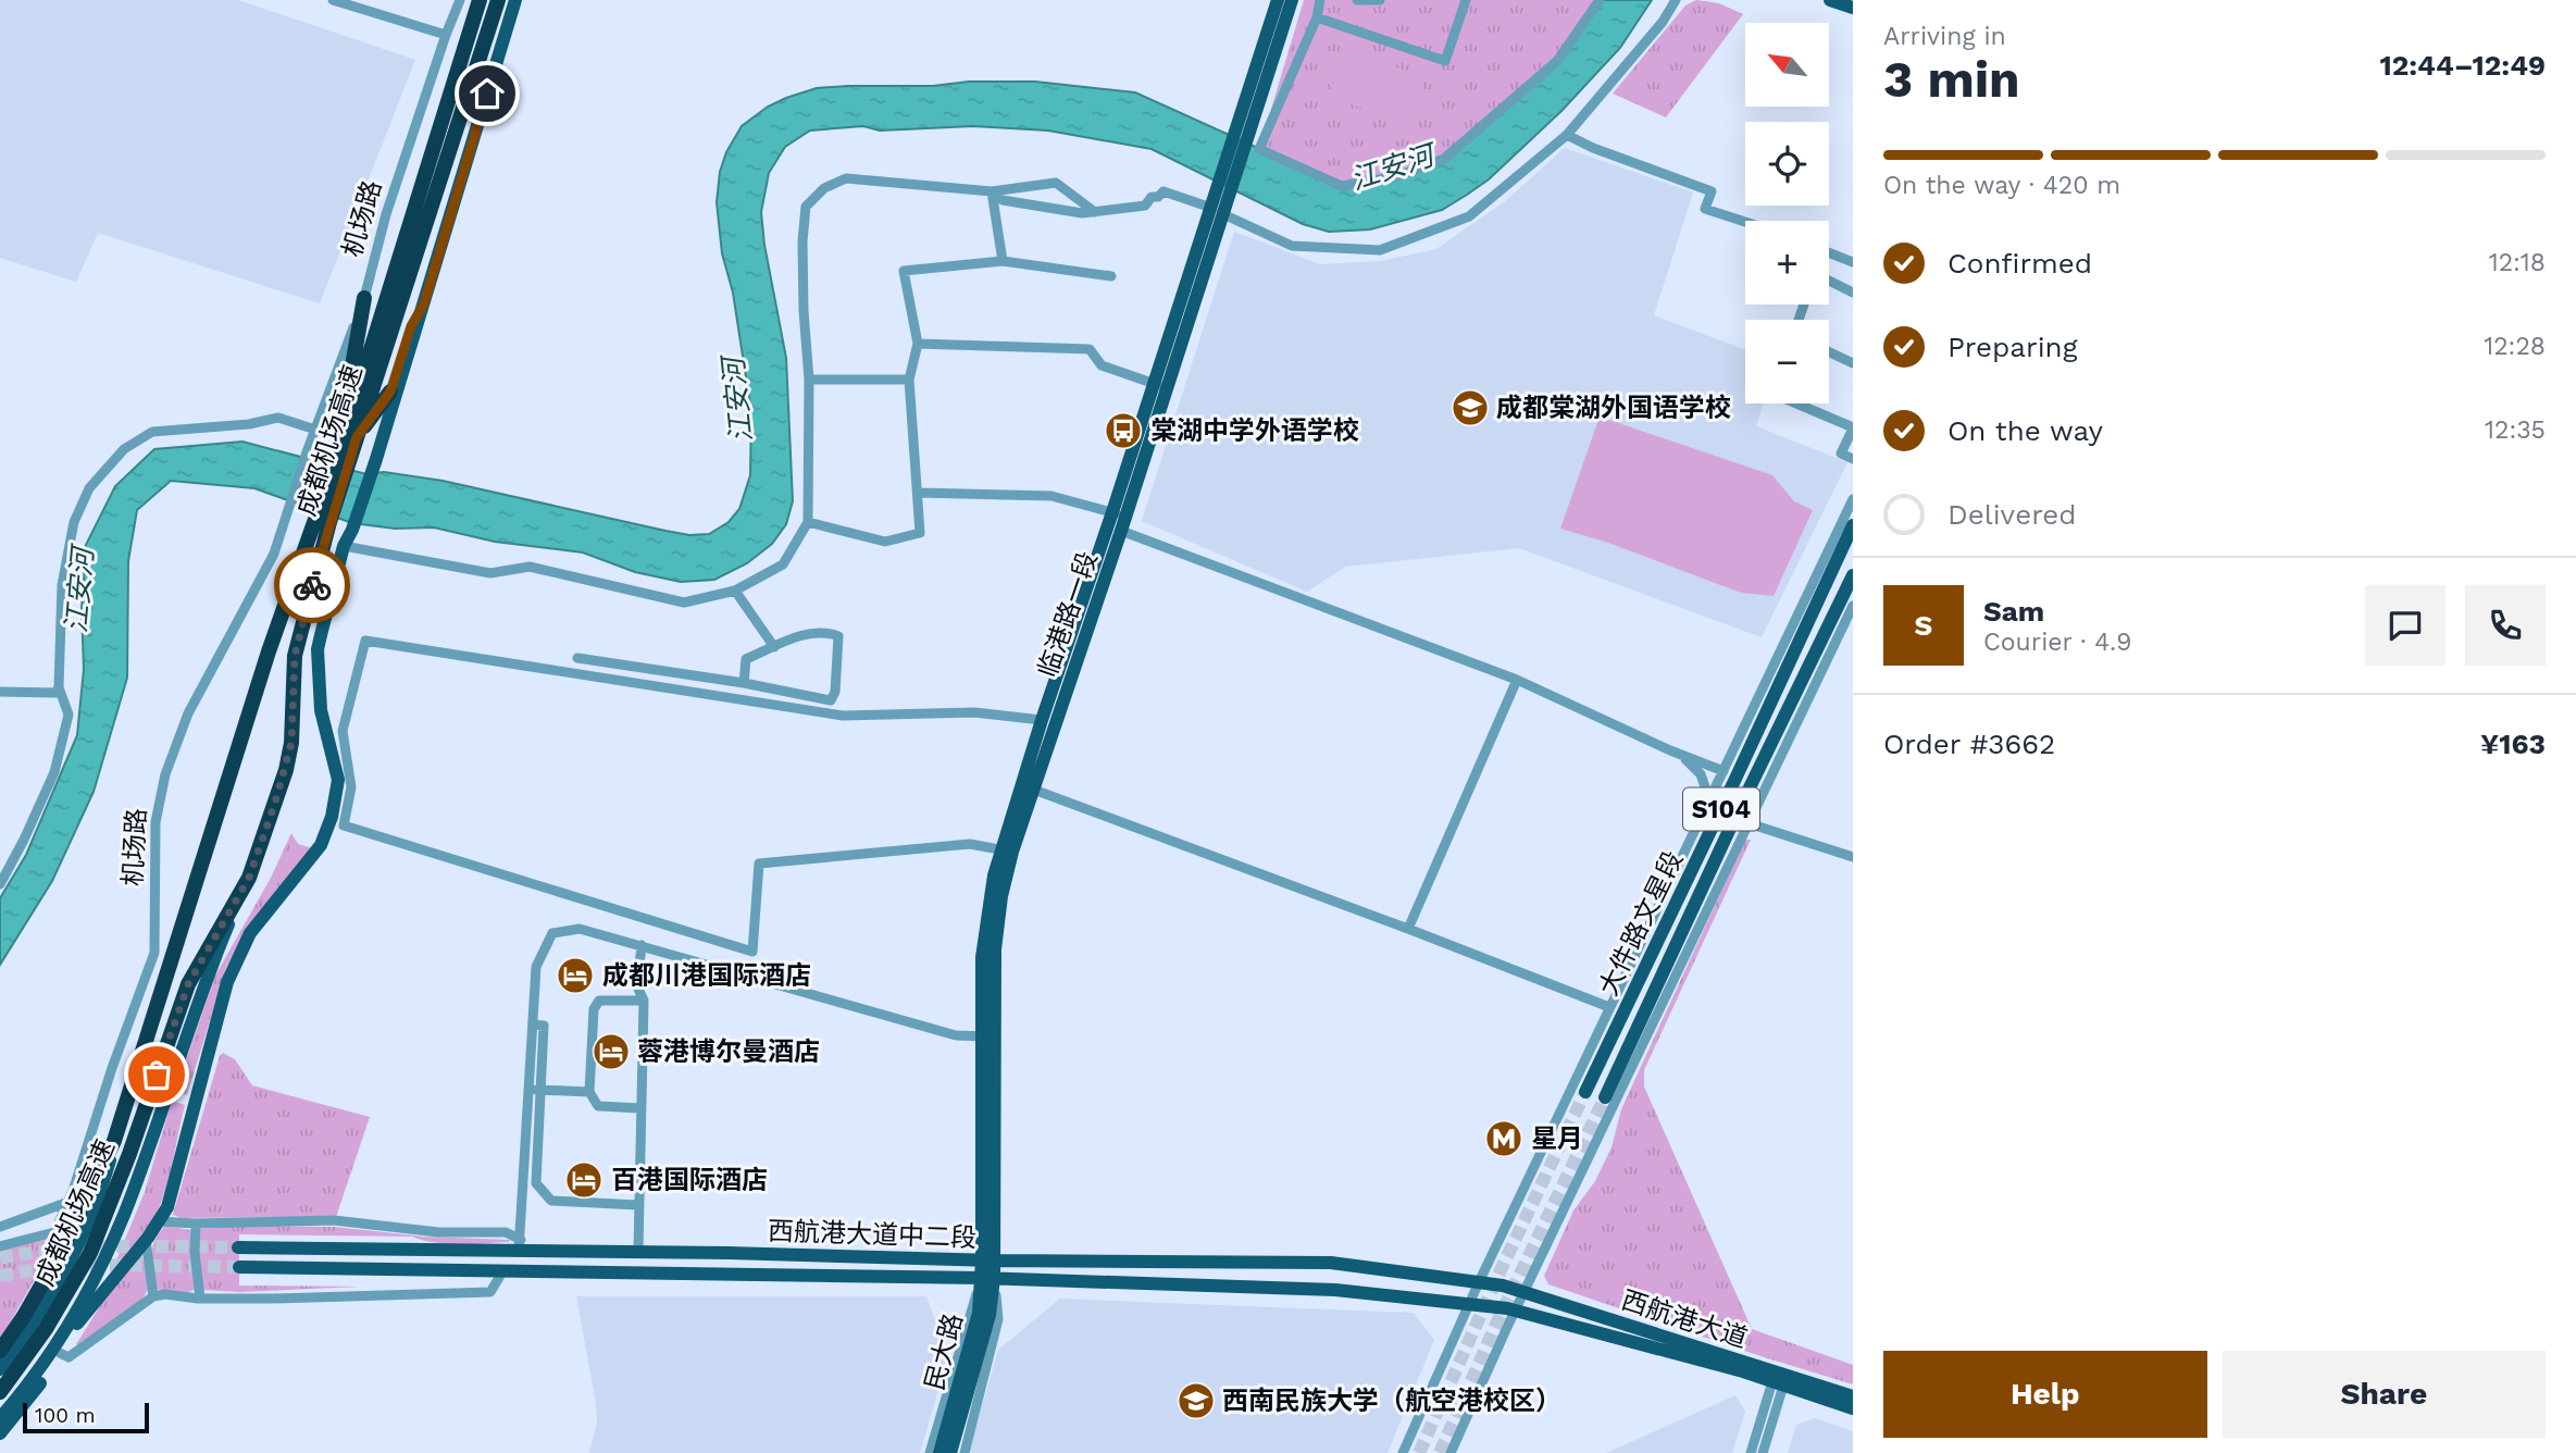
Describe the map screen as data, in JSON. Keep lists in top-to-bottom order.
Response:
{
  "streets": {
    "highway": ["成都机场高速"],
    "main road": [
      "临港路一段",
      "S104",
      "大件路文星段",
      "西航港大道中二段",
      "西航港大道",
      "民大路"
    ],
    "street": ["机场路"]
  },
  "crossings": [
    ["临港路一段", "西航港大道中二段"],
    ["临港路一段", "民大路"],
    ["西航港大道中二段", "西航港大道"],
    ["西航港大道中二段", "民大路"]
  ],
  "water": ["江安河"],
  "places": {
    "school or university": ["成都棠湖外国语学校", "西南民族大学（航空港校区）"],
    "bus stop": ["棠湖中学外语学校"],
    "hotel": ["成都川港国际酒店", "蓉港博尔曼酒店", "百港国际酒店"],
    "metro station": ["星月"]
  },
  "scale_bar": "100 m",
  "north": "top left",
  "page": {
    "heading": ["3 min", "Arriving in", "12:44–12:49"],
    "panel": [
      "Sam",
      "Courier · 4.9",
      "Order #3662",
      "¥163"
    ],
    "map_buttons": ["+", "−"],
    "bar": "On the way · 420 m",
    "list": [
      ["Confirmed", "12:18"],
      ["Preparing", "12:28"],
      ["On the way", "12:35"],
      "Delivered"
    ],
    "round": "S",
    "buttons": ["Help", "Share"],
    "scale": "100 m"
  }
}
